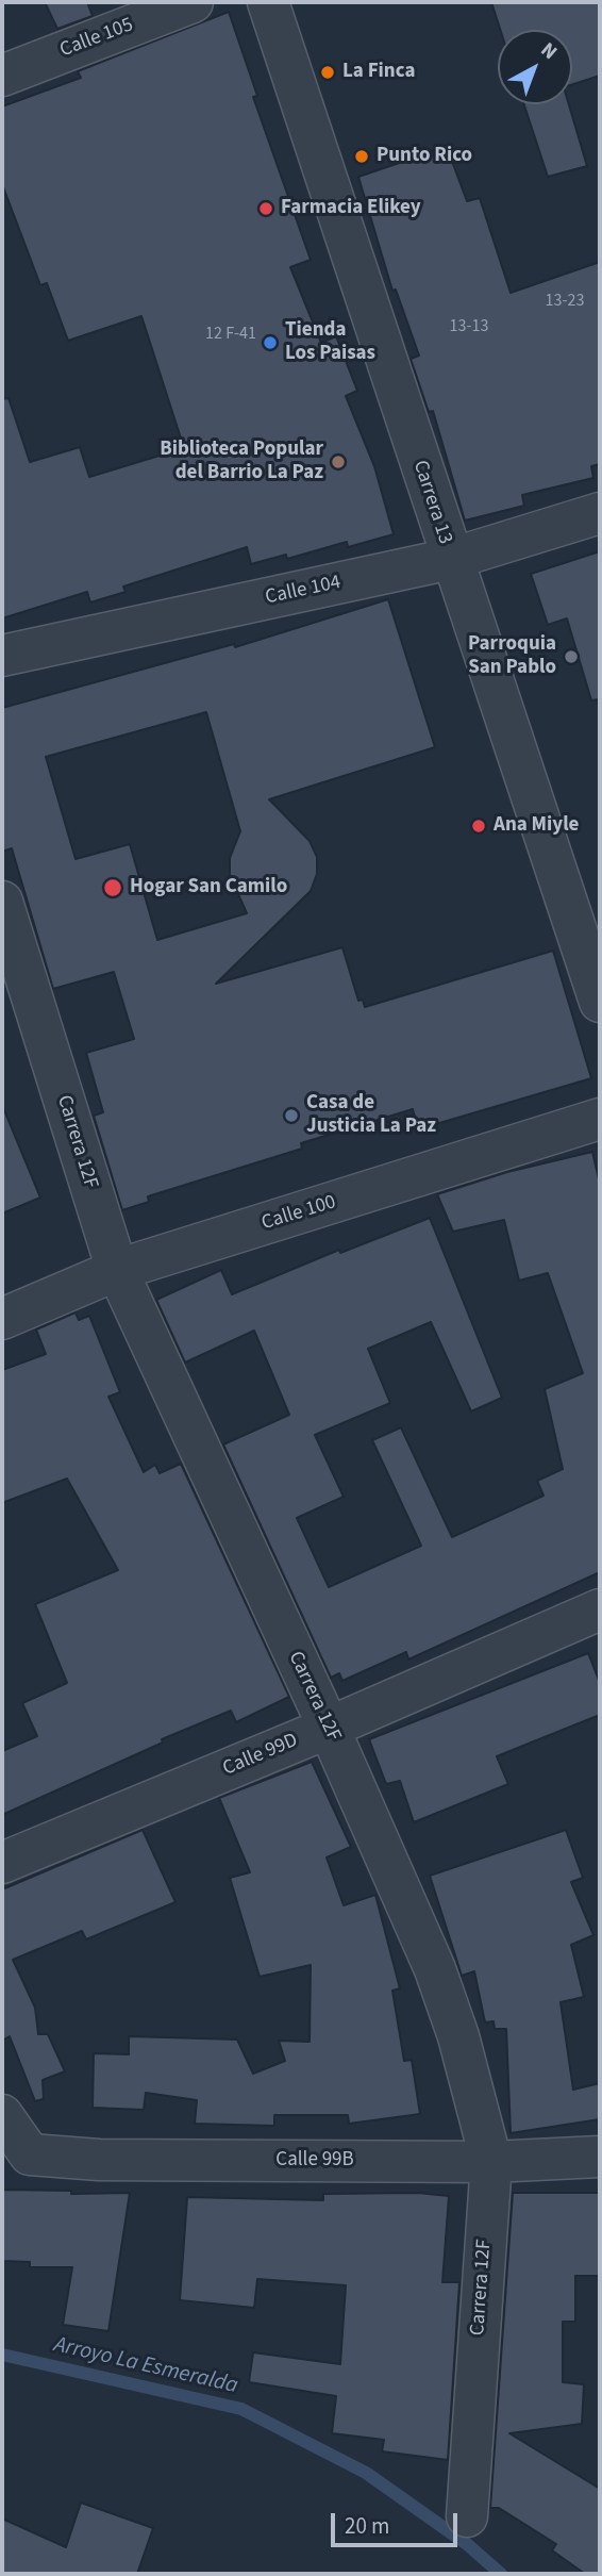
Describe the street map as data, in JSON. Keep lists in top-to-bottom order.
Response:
{
  "streets": {
    "street": [
      "Calle 105",
      "Carrera 13",
      "Calle 104",
      "Carrera 12F",
      "Calle 100",
      "Calle 99D",
      "Calle 99B"
    ]
  },
  "crossings": [
    ["Carrera 13", "Calle 104"],
    ["Carrera 12F", "Calle 100"],
    ["Carrera 12F", "Calle 99D"],
    ["Carrera 12F", "Calle 99B"]
  ],
  "water": ["Arroyo La Esmeralda"],
  "places": [
    "La Finca",
    "Punto Rico",
    "Farmacia Elikey",
    "Tienda Los Paisas",
    "Biblioteca Popular del Barrio La Paz",
    "Parroquia San Pablo",
    "Ana Miyle",
    "Hogar San Camilo",
    "Casa de Justicia La Paz"
  ],
  "house_numbers": ["13-23", "13-13", "12 F-41"],
  "scale_bar": "20 m",
  "north": "top right"
}
